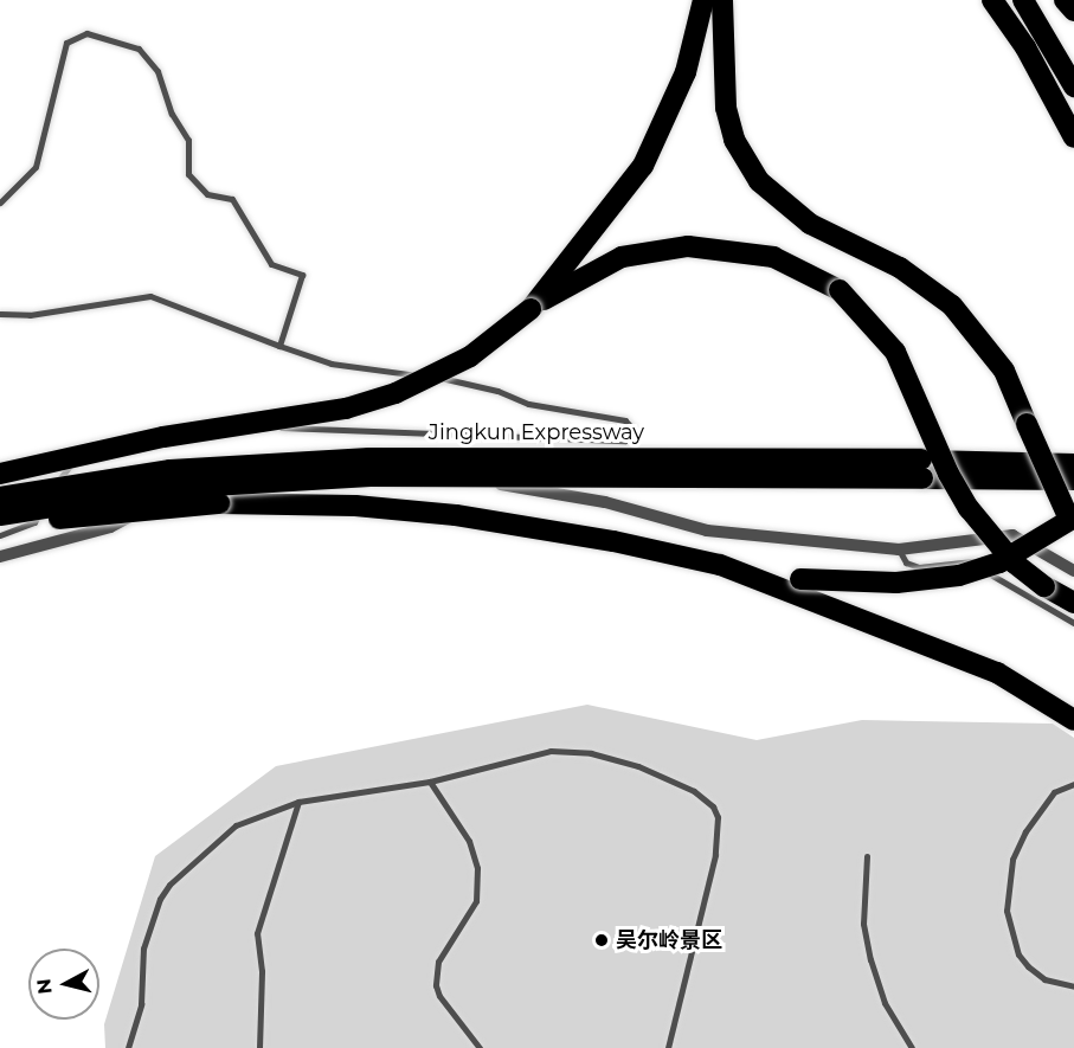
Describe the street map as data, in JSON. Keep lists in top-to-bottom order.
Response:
{
  "streets": {
    "highway": ["Jingkun Expressway"]
  },
  "places": ["吴尔岭景区"],
  "north": "left"
}
